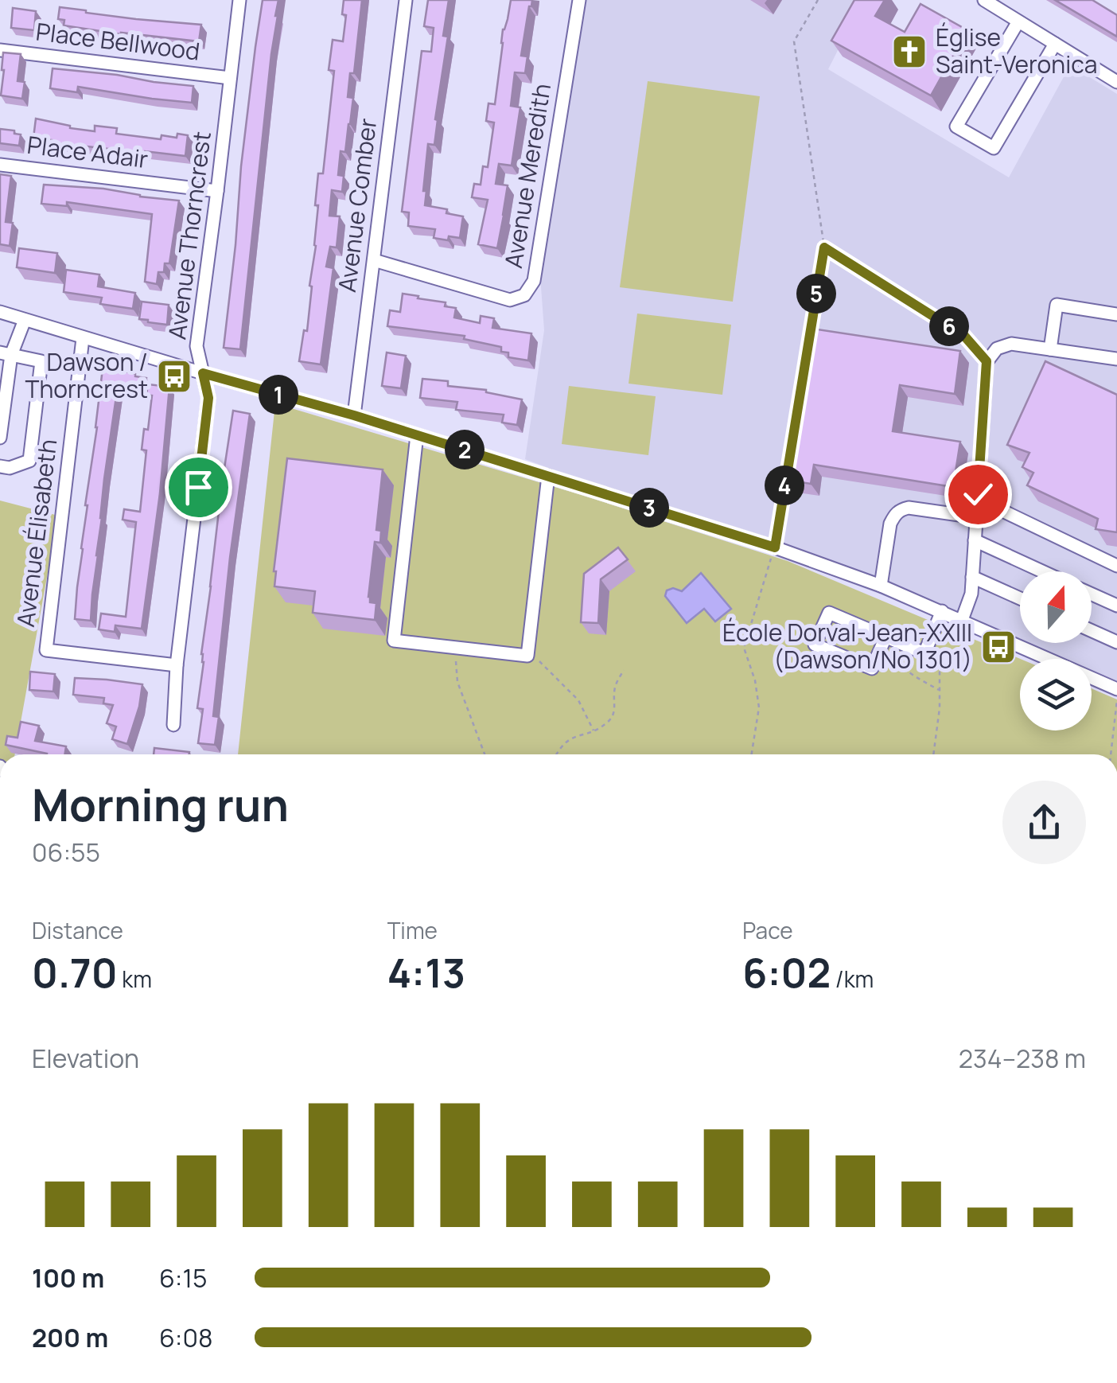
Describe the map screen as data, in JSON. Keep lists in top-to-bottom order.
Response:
{
  "streets": {
    "street": [
      "Place Bellwood",
      "Place Adair",
      "Avenue Meredith",
      "Avenue Comber",
      "Avenue Thorncrest",
      "Avenue Élisabeth"
    ]
  },
  "crossings": [
    ["Place Bellwood", "Avenue Thorncrest"],
    ["Place Adair", "Avenue Thorncrest"],
    ["Avenue Meredith", "Avenue Comber"],
    ["Avenue Thorncrest", "Avenue Élisabeth"]
  ],
  "places": {
    "church": ["Église Saint-Veronica"],
    "bus stop": ["Dawson / Thorncrest", "École Dorval-Jean-XXIII (Dawson/No 1301)"]
  },
  "north": "top",
  "page": {
    "pins": [
      "5",
      "6",
      "1",
      "2",
      "4",
      "3"
    ],
    "heading": ["Morning run", "06:55"],
    "stats": [
      ["Distance", "0.70 km"],
      ["Time", "4:13"],
      ["Pace", "6:02 /km"]
    ],
    "chart": ["Elevation", "234–238 m"],
    "list": [
      {
        "name": "100 m",
        "note": "6:15"
      },
      {
        "name": "200 m",
        "note": "6:08"
      }
    ]
  }
}
